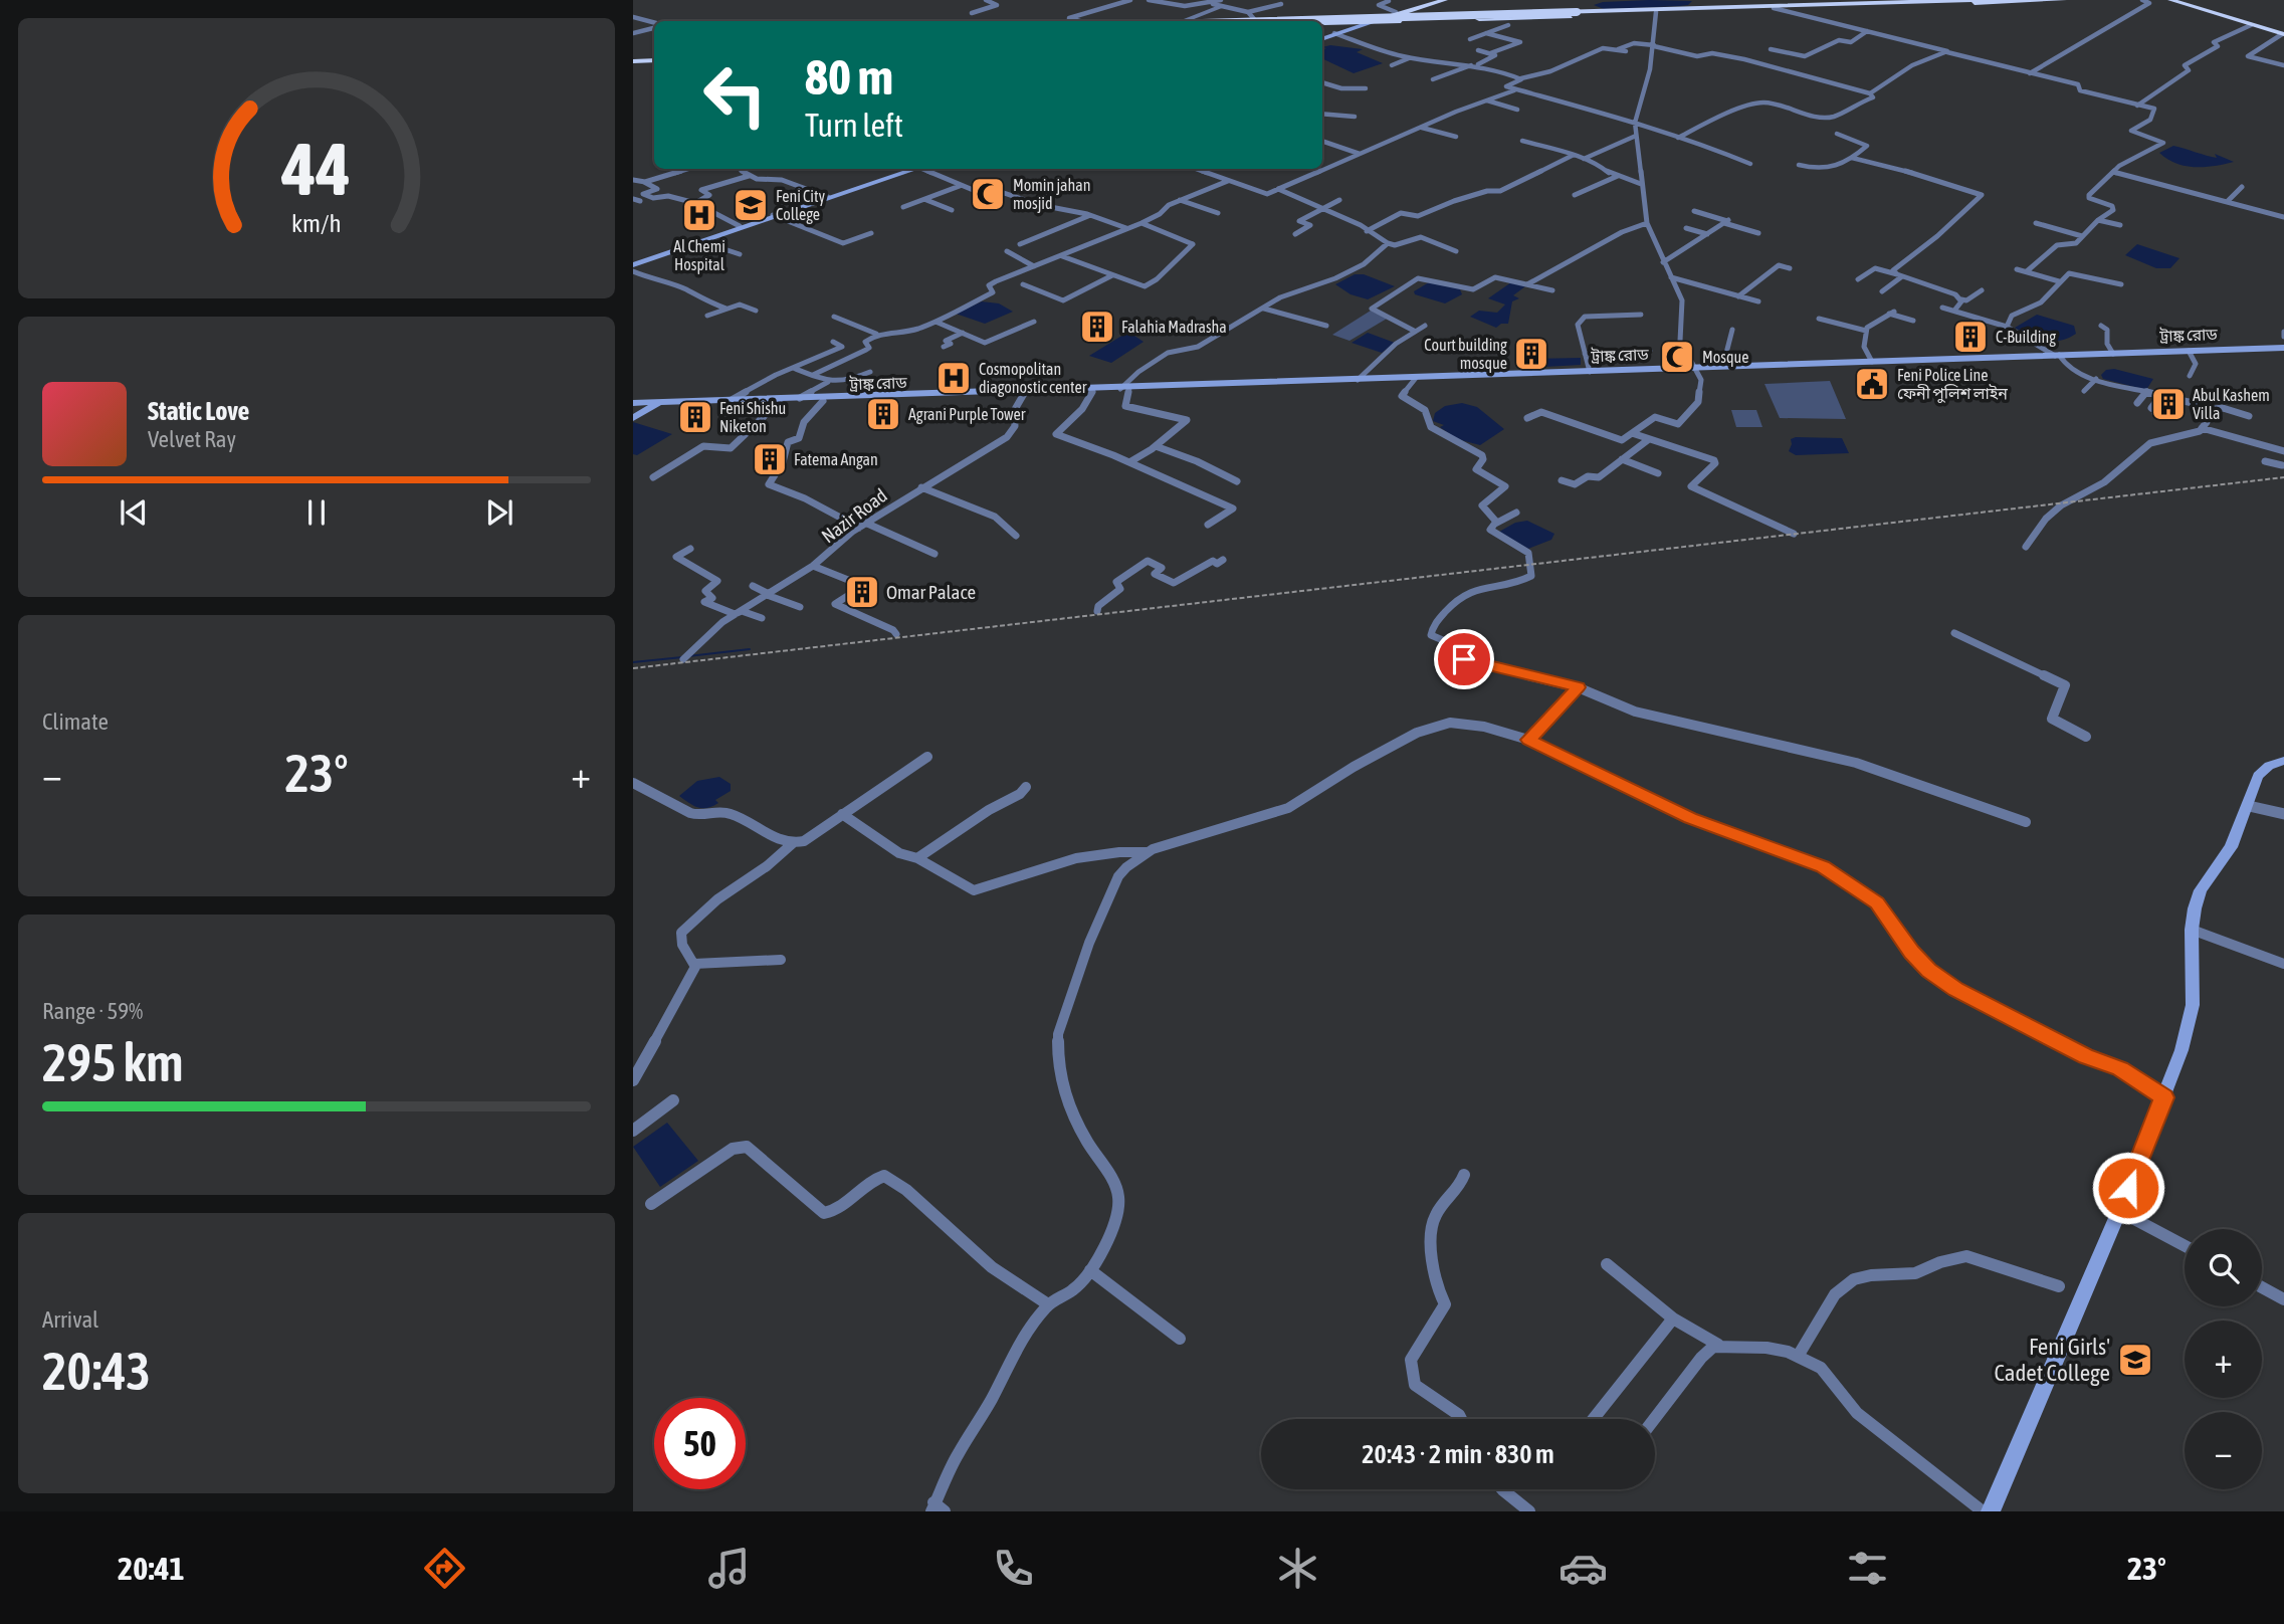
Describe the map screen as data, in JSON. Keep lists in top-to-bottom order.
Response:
{
  "streets": {
    "main road": ["ট্রাঙ্ক রোড"],
    "street": ["Nazir Road"]
  },
  "crossings": [
    ["ট্রাঙ্ক রোড", "Nazir Road"]
  ],
  "places": {
    "mosque": ["Momin jahan mosjid", "Mosque"],
    "school or university": ["Feni City College", "Feni Girls' Cadet College"],
    "hospital": ["Al Chemi Hospital", "Cosmopolitan diagonostic center"],
    "building": [
      "Falahia Madrasha",
      "C-Building",
      "Court building mosque",
      "Abul Kashem Villa",
      "Agrani Purple Tower",
      "Feni Shishu Niketon",
      "Fatema Angan",
      "Omar Palace"
    ],
    "public building": ["Feni Police Line ফেনী পুলিশ লাইন"]
  },
  "page": {
    "turn": ["80 m", "Turn left"],
    "song": ["Static Love", "Velvet Ray"],
    "tile": [
      "Climate",
      ["Range · 59%", "295 km"],
      ["Arrival", "20:43"]
    ],
    "heat": ["−", "23°", "+"],
    "map_buttons": ["+", "−"],
    "limit": "50",
    "trip": "20:43 · 2 min · 830 m",
    "tabs": ["20:41", "23°"],
    "gauge": ["44", "km/h"]
  }
}
